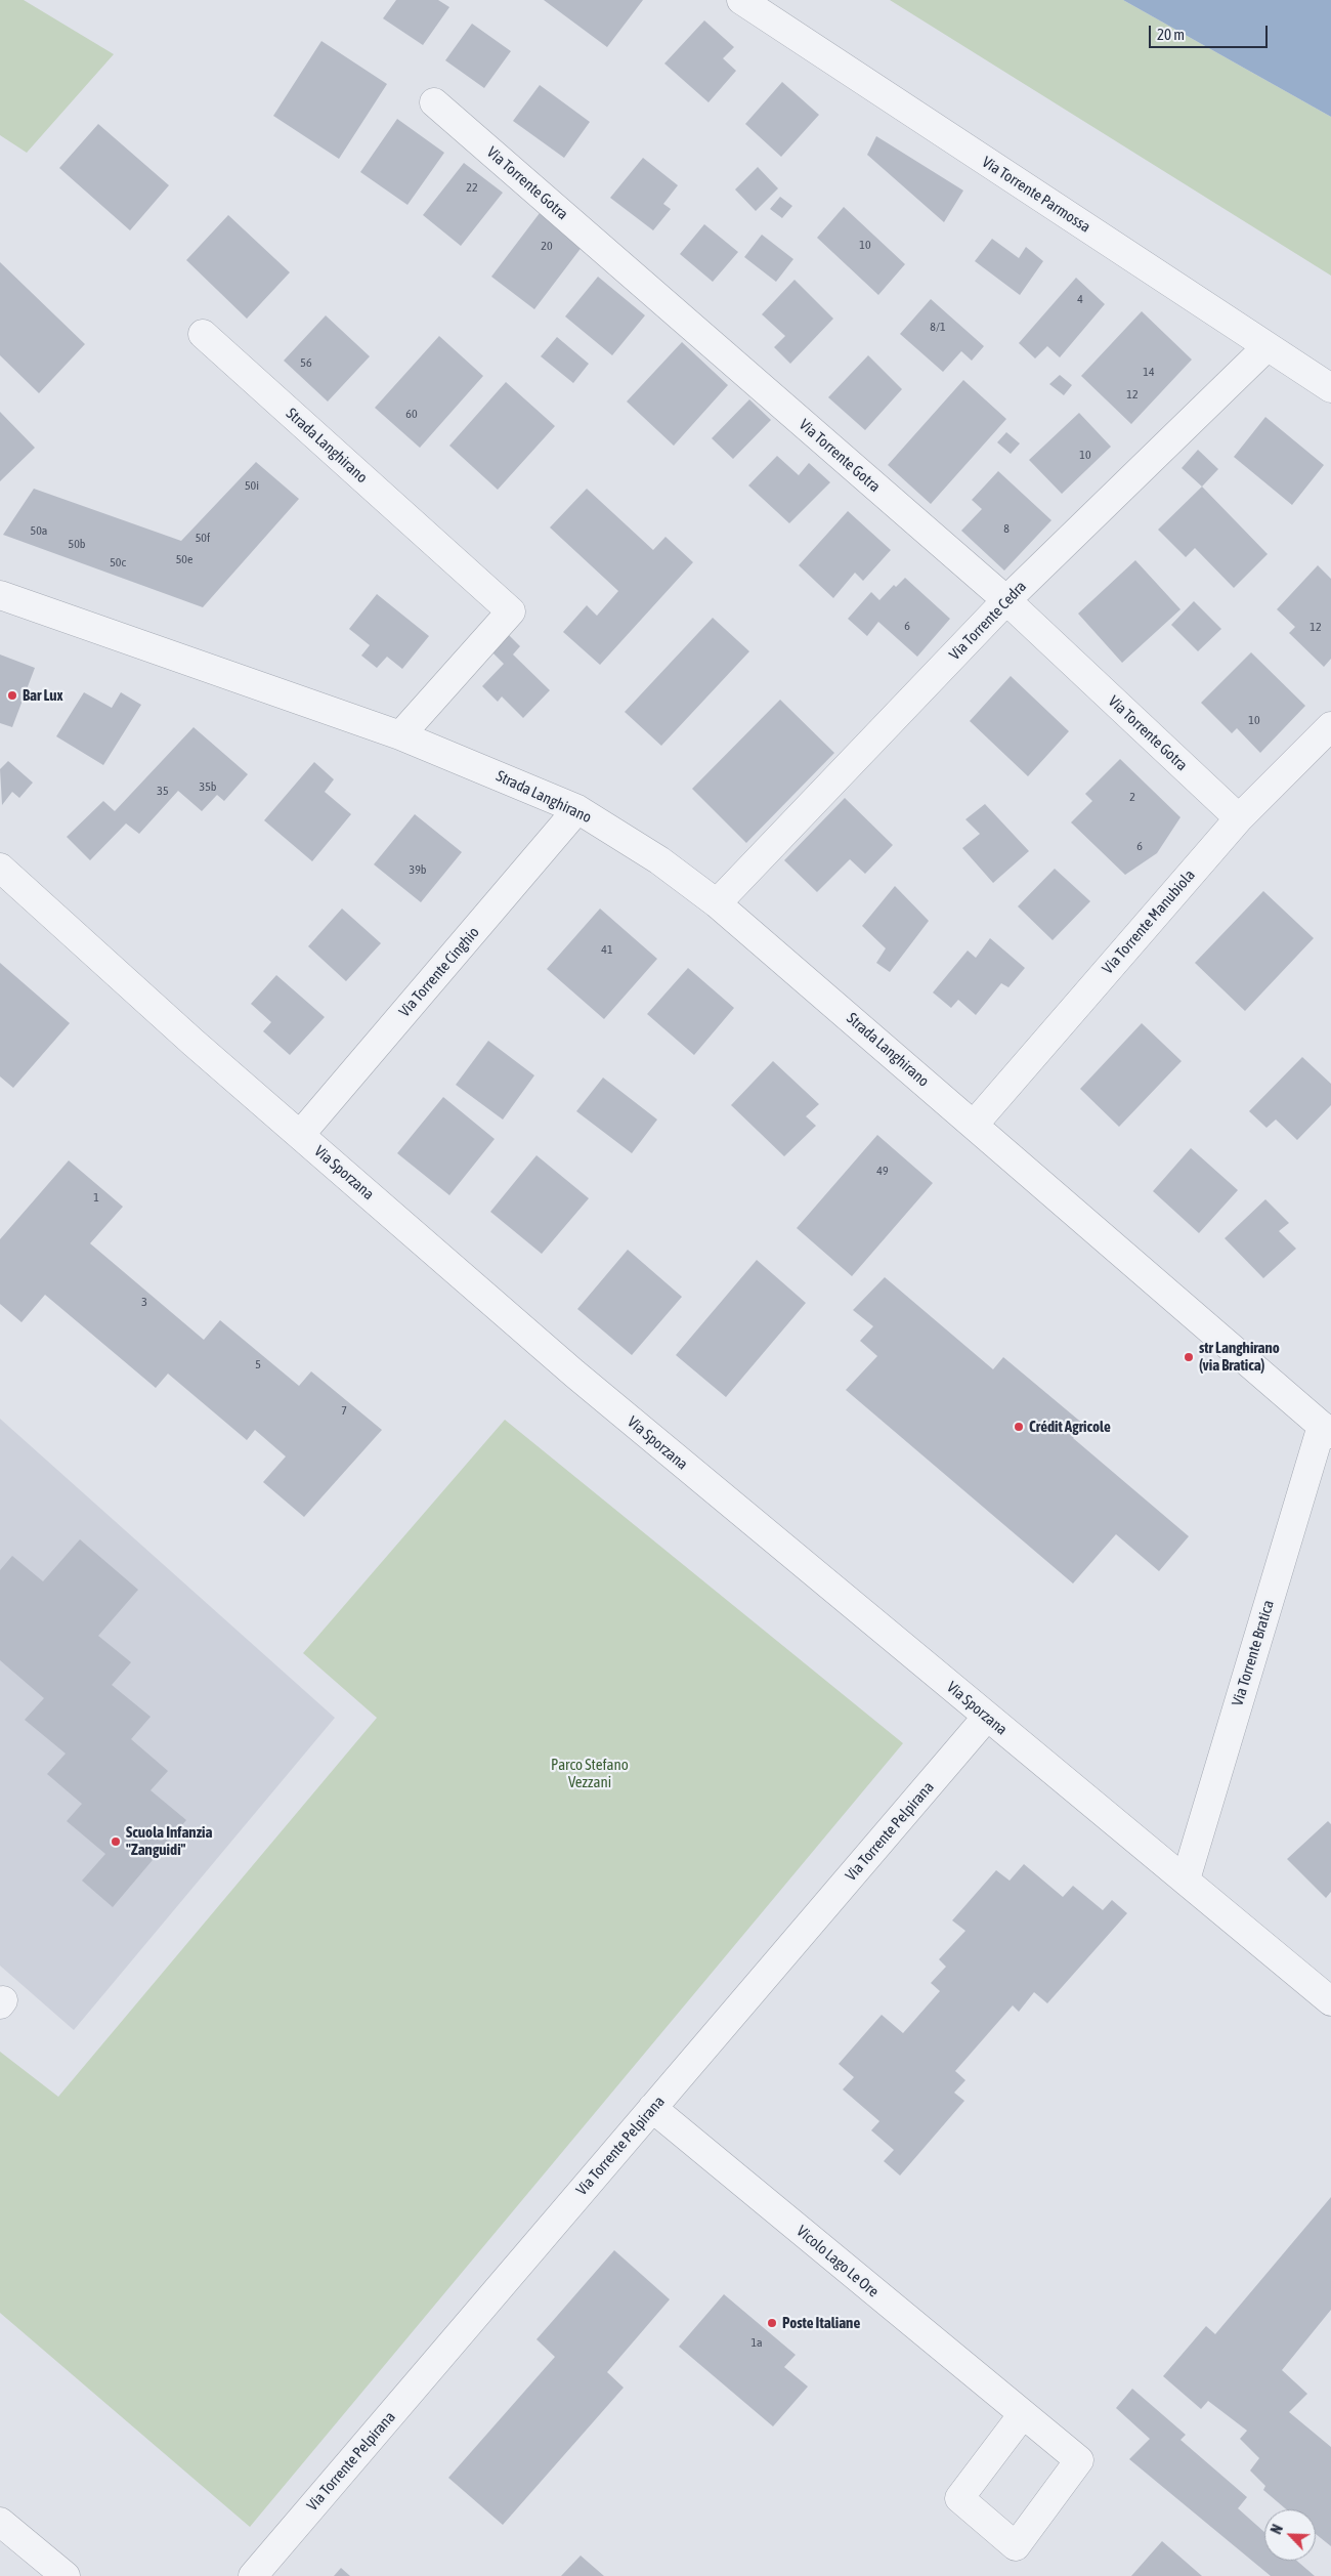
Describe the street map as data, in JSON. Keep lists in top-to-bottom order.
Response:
{
  "streets": {
    "street": [
      "Via Torrente Gotra",
      "Via Torrente Parmossa",
      "Strada Langhirano",
      "Via Torrente Cedra",
      "Via Torrente Manubiola",
      "Via Torrente Cinghio",
      "Via Sporzana",
      "Via Torrente Bratica",
      "Via Torrente Pelpirana",
      "Vicolo Lago Le Ore"
    ]
  },
  "crossings": [
    ["Via Torrente Gotra", "Via Torrente Cedra"],
    ["Via Torrente Gotra", "Via Torrente Manubiola"],
    ["Via Torrente Parmossa", "Via Torrente Cedra"],
    ["Strada Langhirano", "Via Torrente Cedra"],
    ["Strada Langhirano", "Via Torrente Manubiola"],
    ["Strada Langhirano", "Via Torrente Cinghio"],
    ["Strada Langhirano", "Via Torrente Bratica"],
    ["Via Torrente Cinghio", "Via Sporzana"],
    ["Via Sporzana", "Via Torrente Bratica"],
    ["Via Sporzana", "Via Torrente Pelpirana"],
    ["Via Torrente Pelpirana", "Vicolo Lago Le Ore"]
  ],
  "parks": ["Parco Stefano Vezzani"],
  "places": [
    "Bar Lux",
    "str Langhirano (via Bratica)",
    "Crédit Agricole",
    "Scuola Infanzia \"Zanguidi\"",
    "Poste Italiane"
  ],
  "house_numbers": [
    "22",
    "10",
    "20",
    "4",
    "8/1",
    "56",
    "14",
    "12",
    "60",
    "10",
    "50i",
    "8",
    "50a",
    "50f",
    "50b",
    "50e",
    "50c",
    "6",
    "12",
    "10",
    "35b",
    "35",
    "2",
    "6",
    "39b",
    "41",
    "49",
    "1",
    "3",
    "5",
    "7",
    "1a"
  ],
  "scale_bar": "20 m",
  "north": "top left"
}
